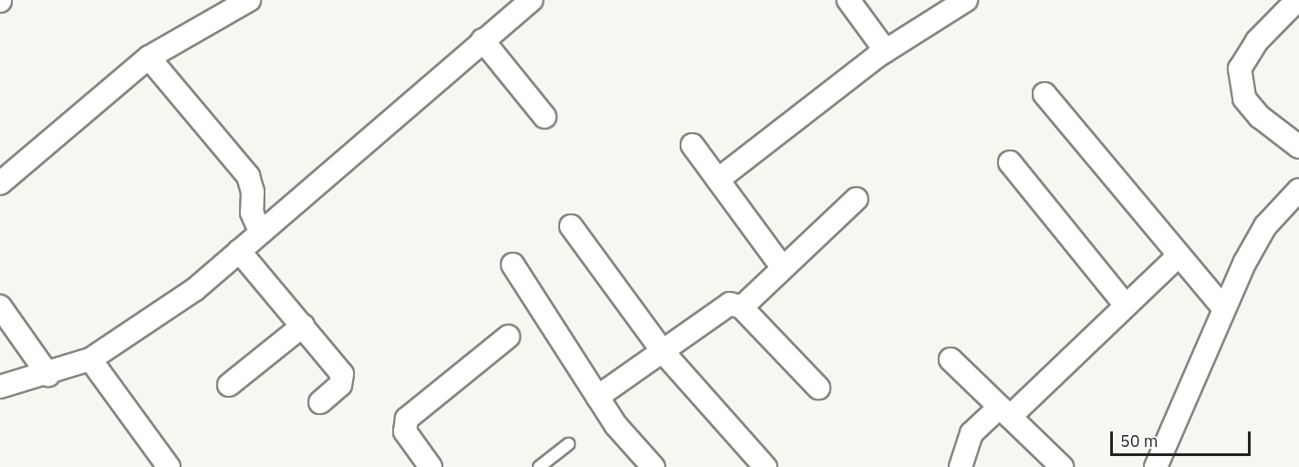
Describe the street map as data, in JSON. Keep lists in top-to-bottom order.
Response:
{
  "scale_bar": "50 m"
}
